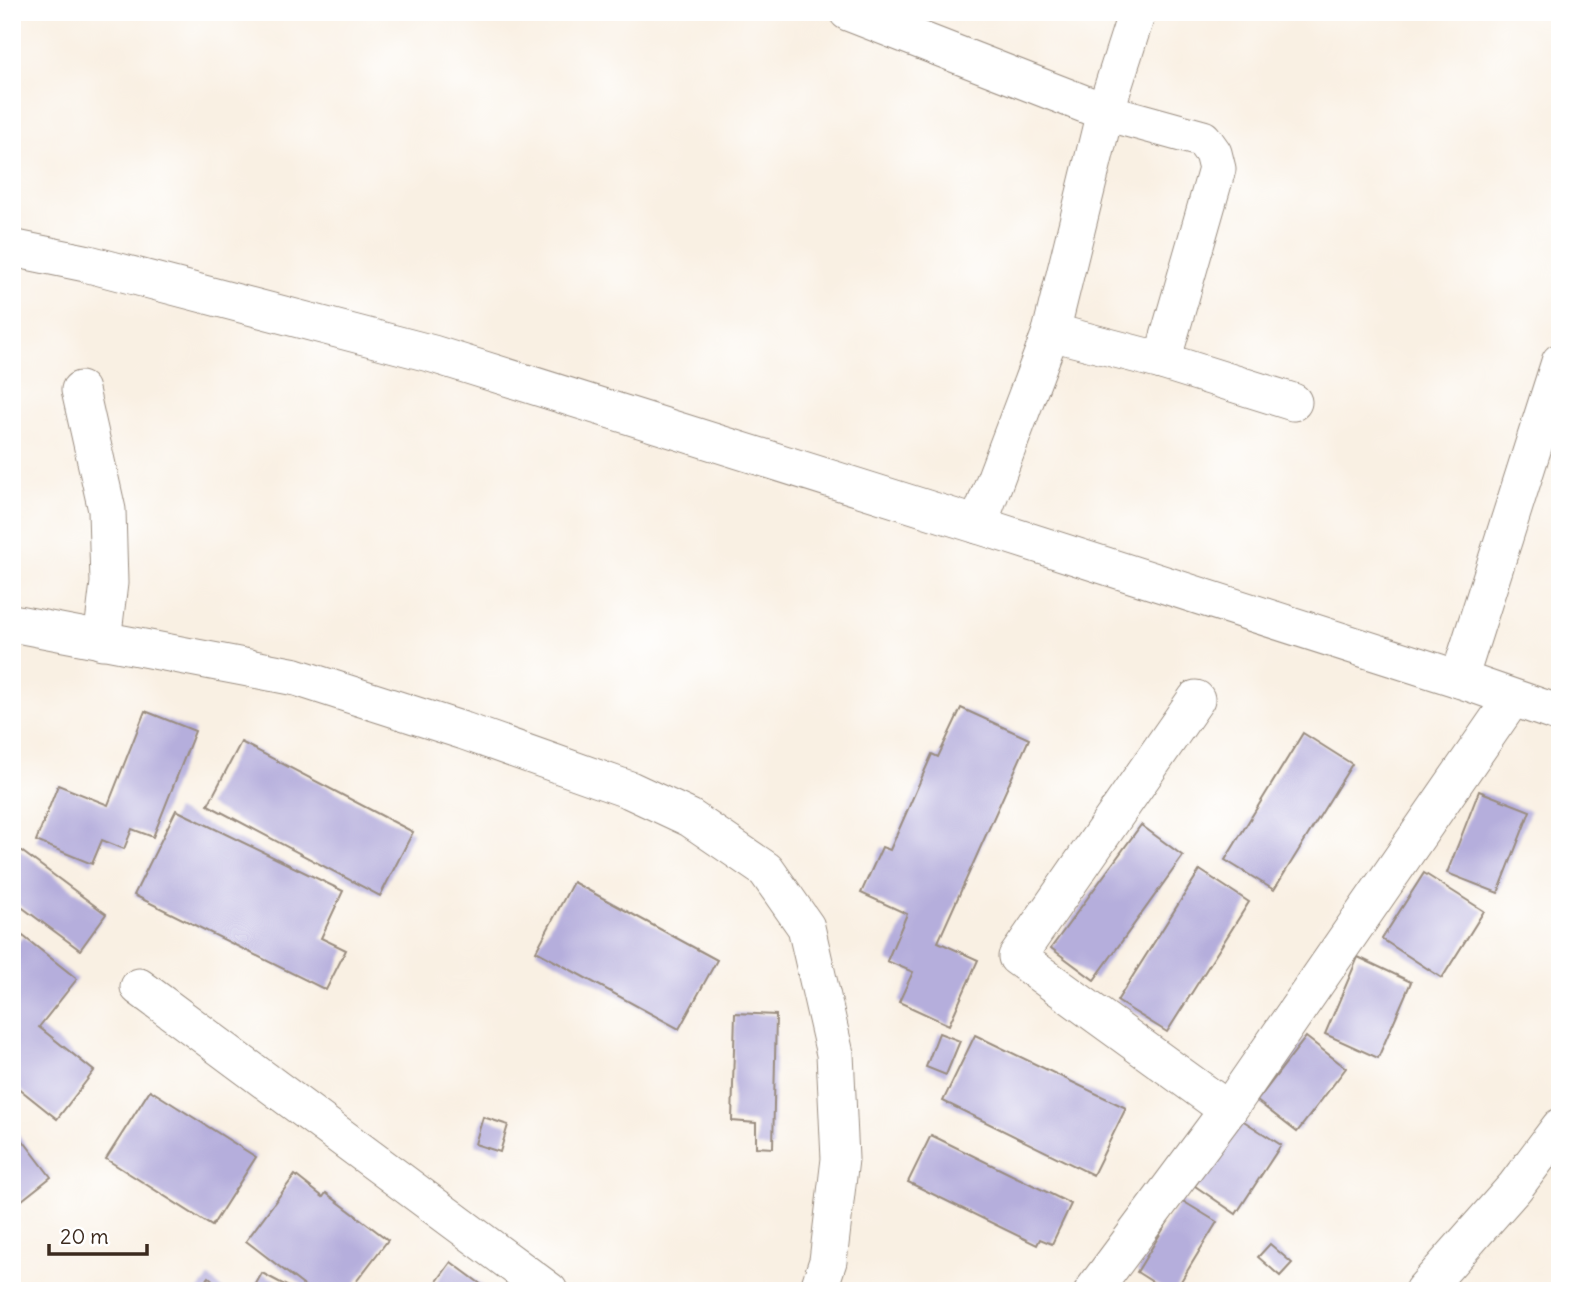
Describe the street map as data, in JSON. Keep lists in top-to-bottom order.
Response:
{
  "scale_bar": "20 m"
}
